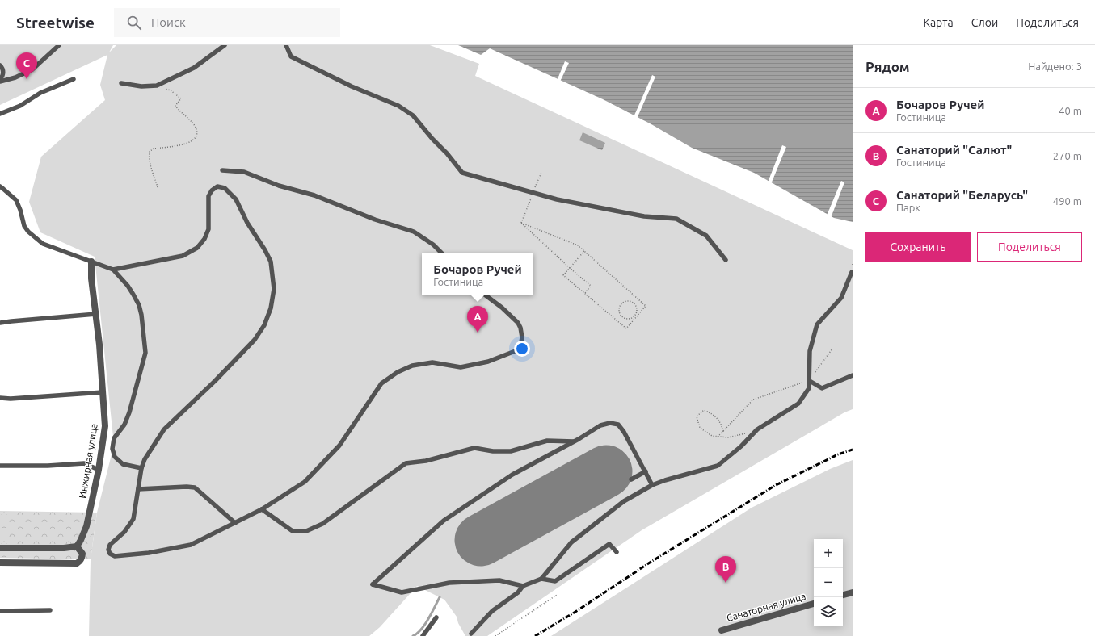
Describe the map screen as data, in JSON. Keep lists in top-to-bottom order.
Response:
{
  "streets": {
    "street": ["Инжирная улица", "Санаторная улица"]
  },
  "page": {
    "header": "Streetwise",
    "search": "Поиск",
    "nav": ["Карта", "Слои", "Поделиться"],
    "heading": ["Рядом", "Найдено: 3"],
    "pins": ["C", "A", "B"],
    "list": [
      {
        "mark": "A",
        "name": "Бочаров Ручей",
        "note": "Гостиница",
        "value": "40 m"
      },
      {
        "mark": "B",
        "name": "Санаторий \"Салют\"",
        "note": "Гостиница",
        "value": "270 m"
      },
      {
        "mark": "C",
        "name": "Санаторий \"Беларусь\"",
        "note": "Парк",
        "value": "490 m"
      }
    ],
    "buttons": ["Сохранить", "Поделиться"],
    "popup": ["Бочаров Ручей", "Гостиница"],
    "map_buttons": ["+", "−"]
  }
}
